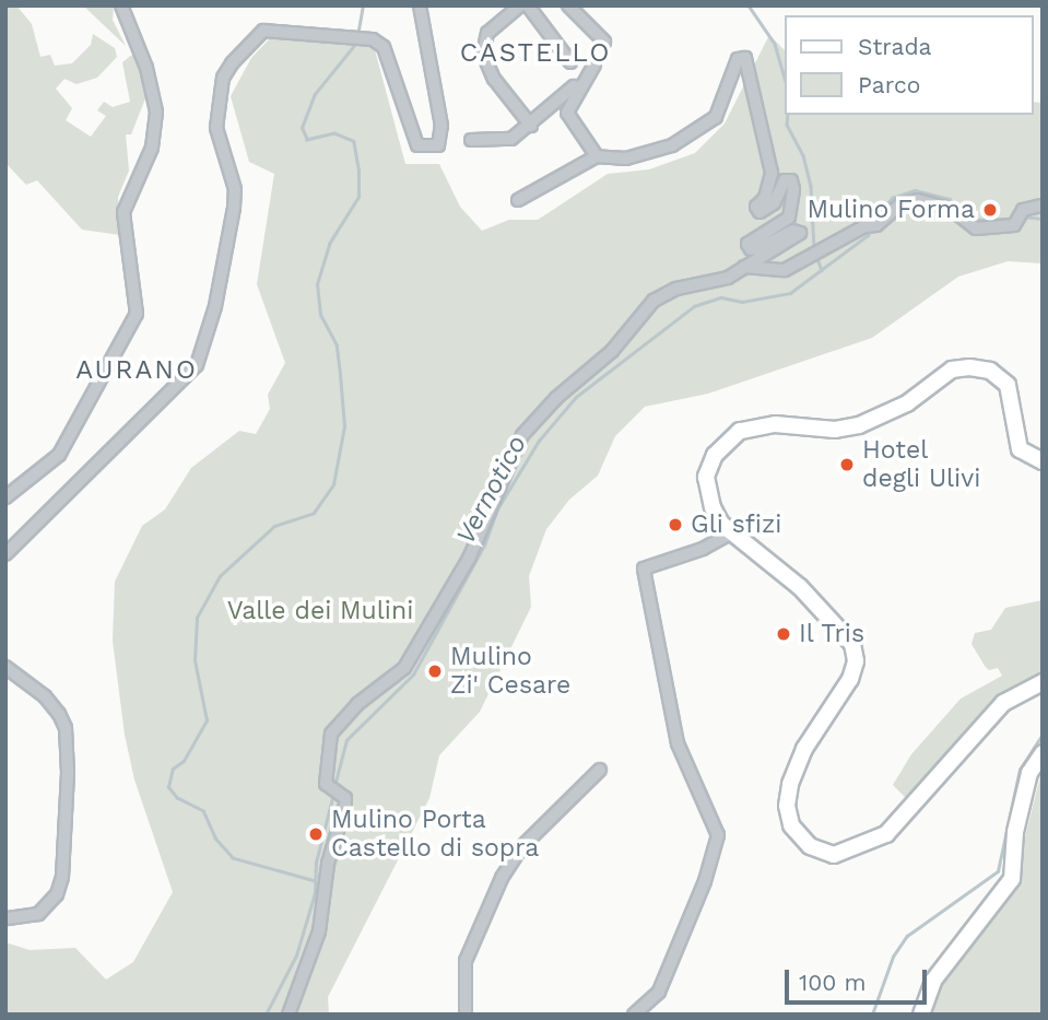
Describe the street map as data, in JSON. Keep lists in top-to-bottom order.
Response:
{
  "districts": ["CASTELLO", "AURANO"],
  "water": ["Vernotico"],
  "parks": ["Valle dei Mulini"],
  "places": [
    "Mulino Forma",
    "Hotel degli Ulivi",
    "Gli sfizi",
    "Il Tris",
    "Mulino Zi' Cesare",
    "Mulino Porta Castello di sopra"
  ],
  "legend": ["Strada", "Parco"],
  "scale_bar": "100 m"
}
